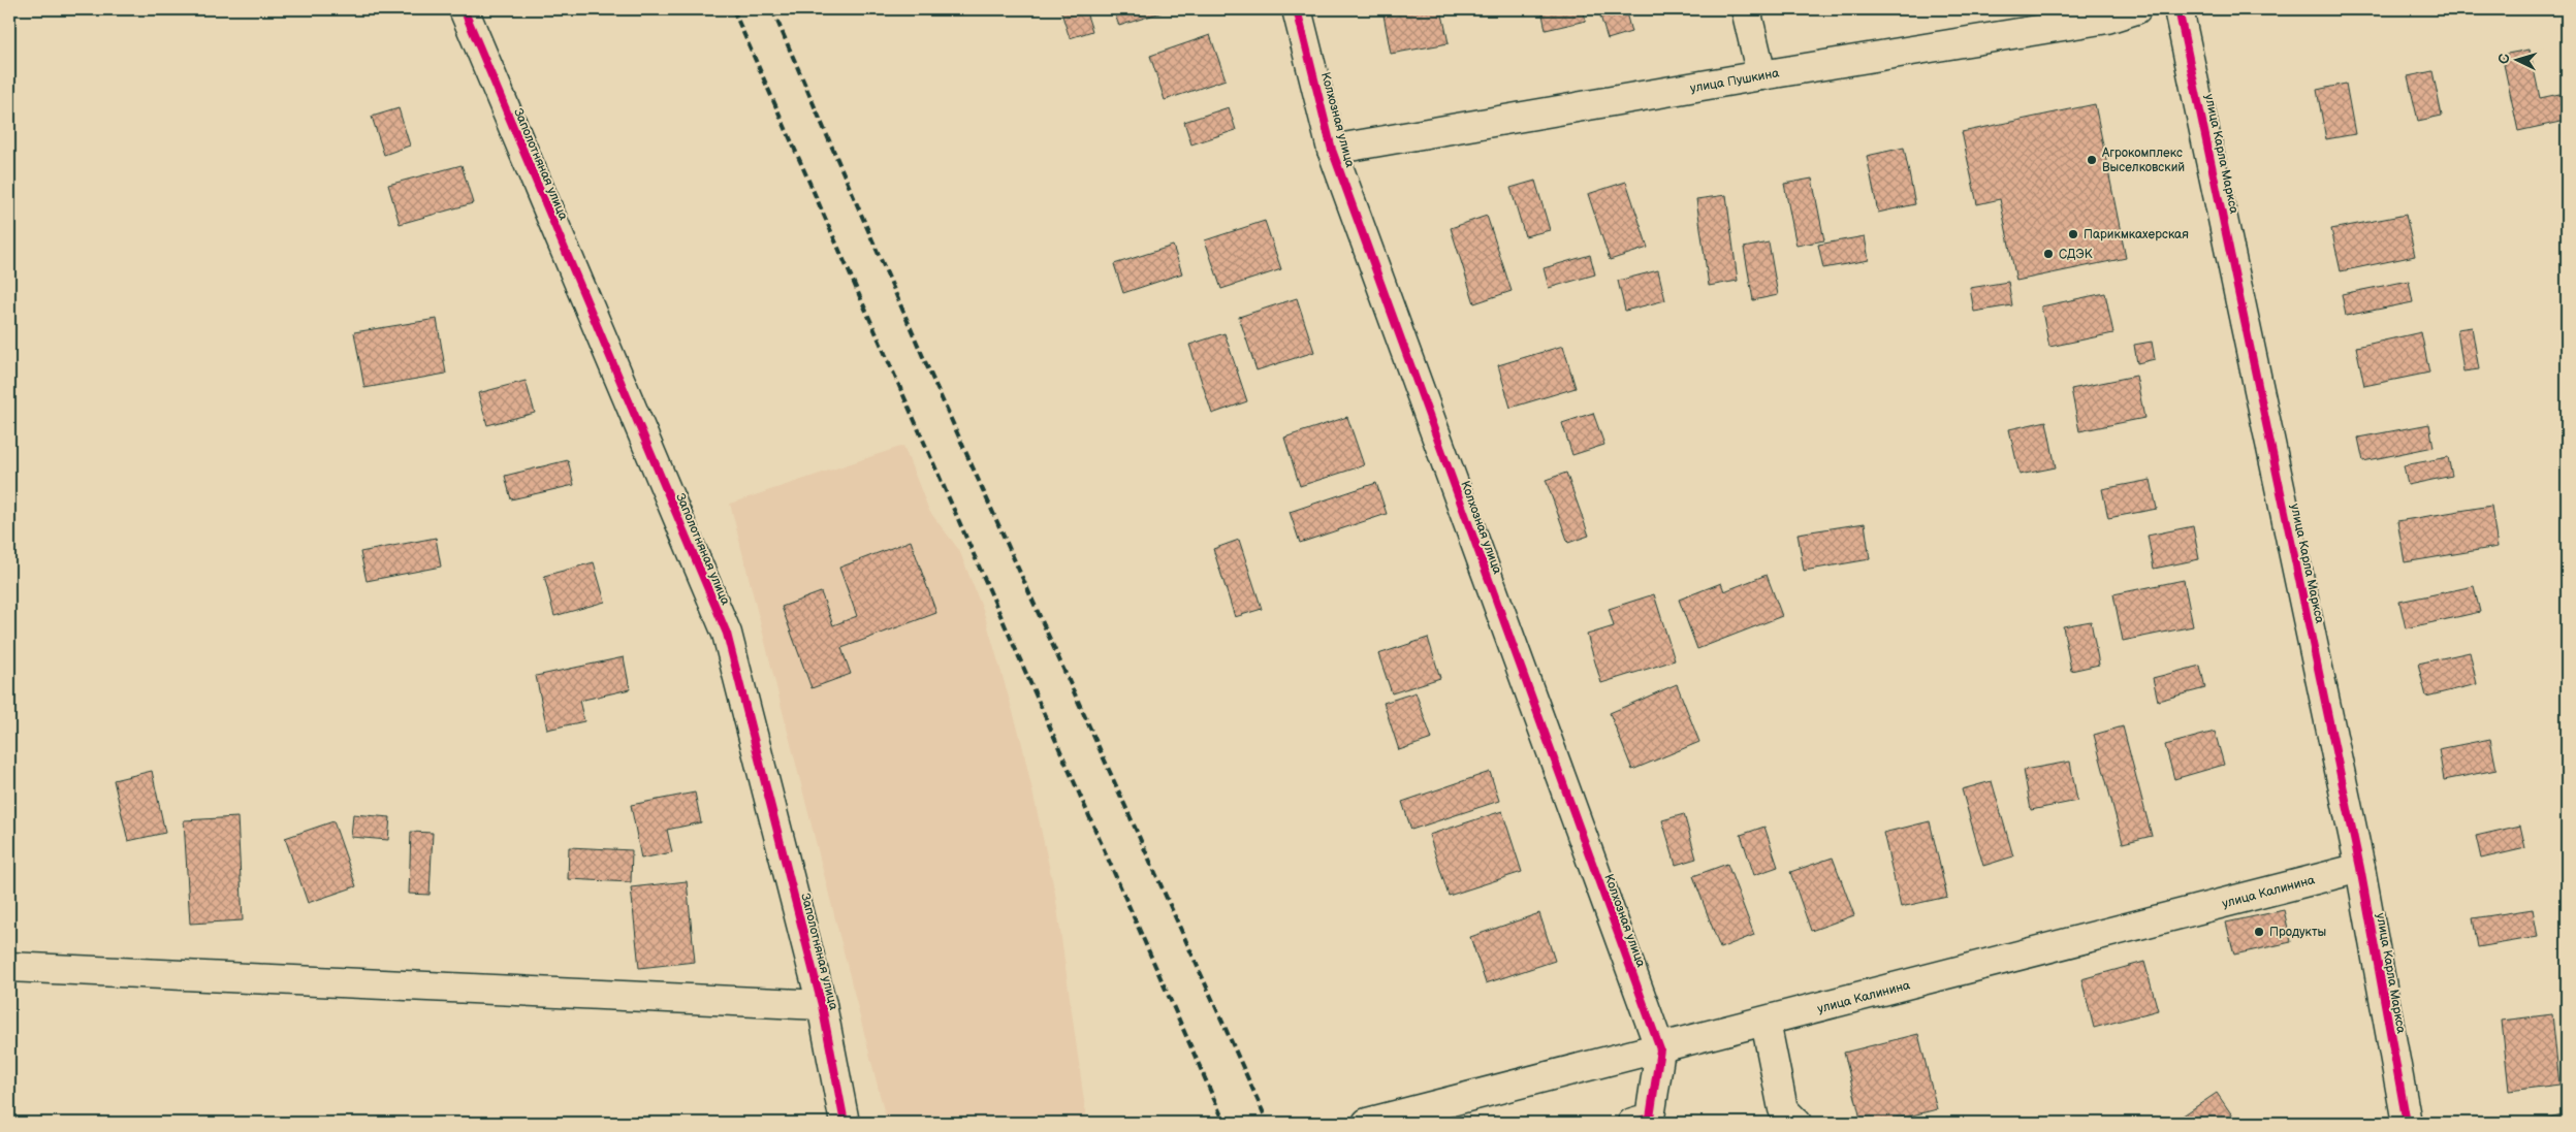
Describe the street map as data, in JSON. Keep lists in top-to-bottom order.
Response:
{
  "streets": {
    "street": [
      "улица Пушкина",
      "Колхозная улица",
      "улица Карла Маркса",
      "Заполотняная улица",
      "улица Калинина"
    ]
  },
  "crossings": [
    ["улица Пушкина", "Колхозная улица"],
    ["Колхозная улица", "улица Калинина"],
    ["улица Карла Маркса", "улица Калинина"]
  ],
  "places": [
    "Агрокомплекс Выселковский",
    "Парикмкахерская",
    "СДЭК",
    "Продукты"
  ],
  "north": "left"
}
